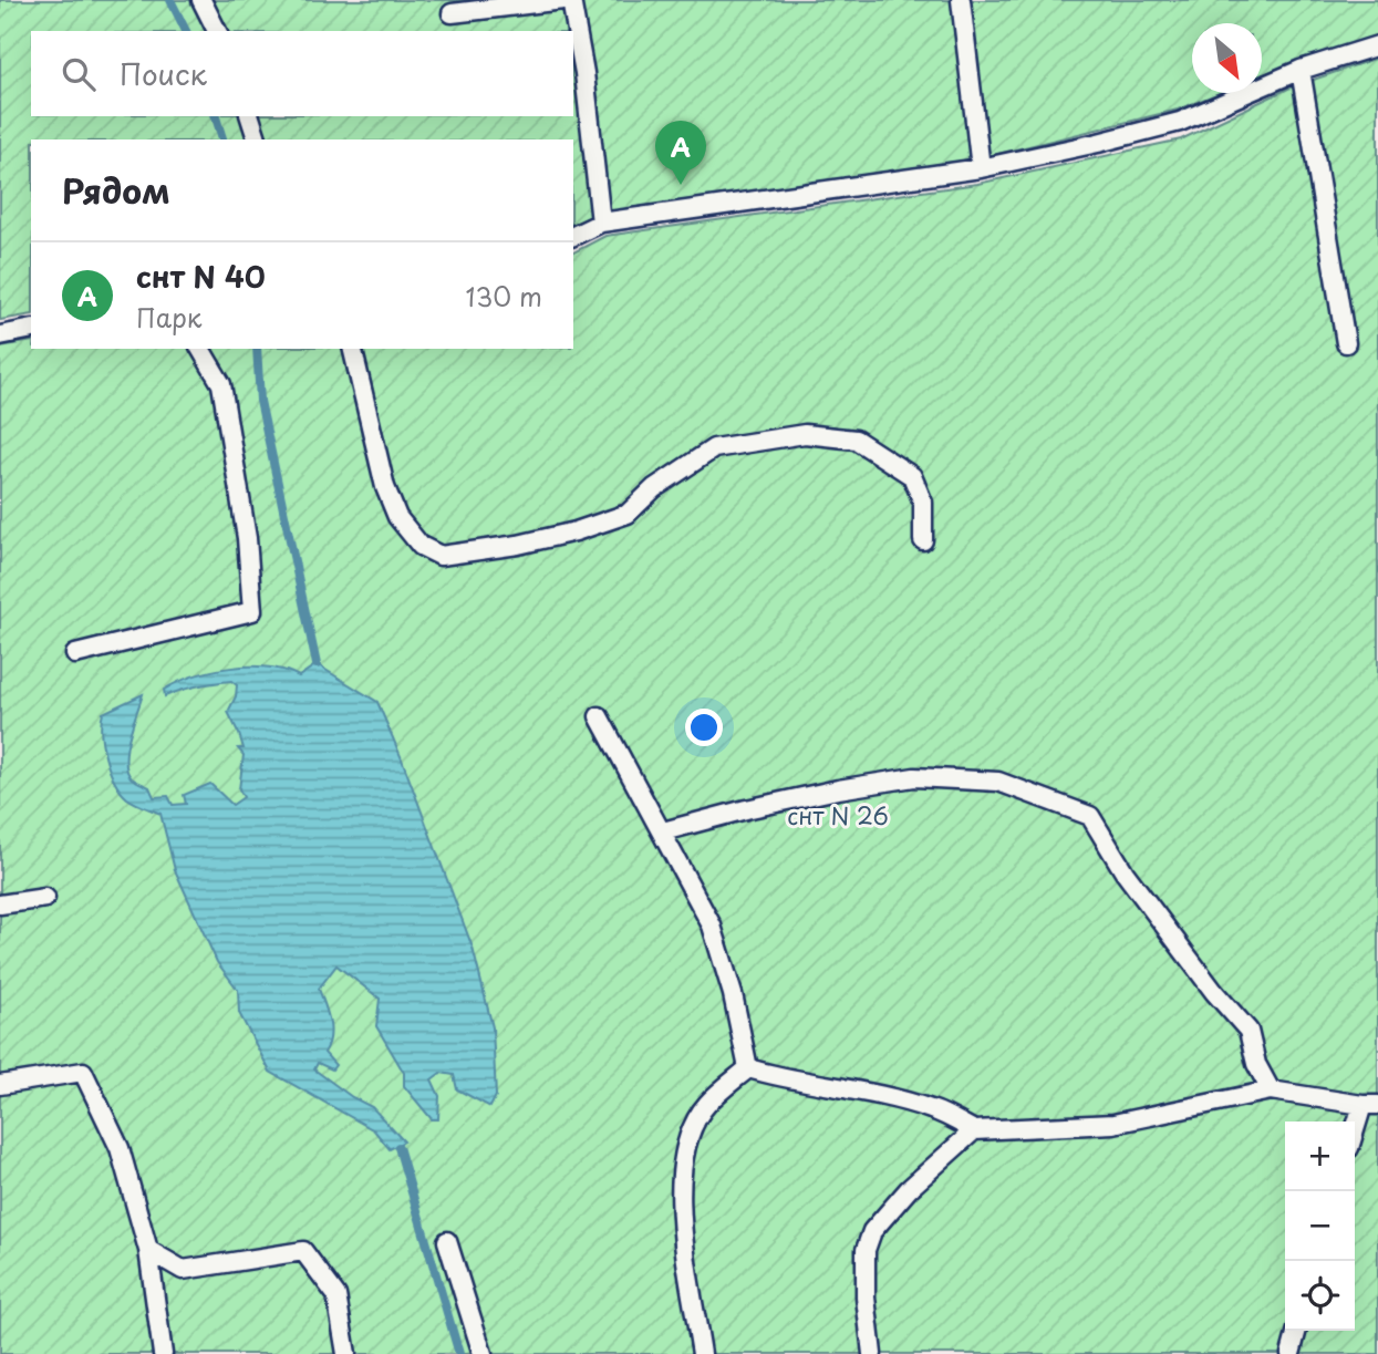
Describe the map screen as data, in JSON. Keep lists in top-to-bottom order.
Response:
{
  "parks": ["снт N 26"],
  "north": "bottom right",
  "page": {
    "search": "Поиск",
    "pins": "A",
    "heading": "Рядом",
    "list": [
      {
        "mark": "A",
        "name": "снт N 40",
        "note": "Парк",
        "value": "130 m"
      }
    ],
    "map_buttons": ["+", "−"]
  }
}
